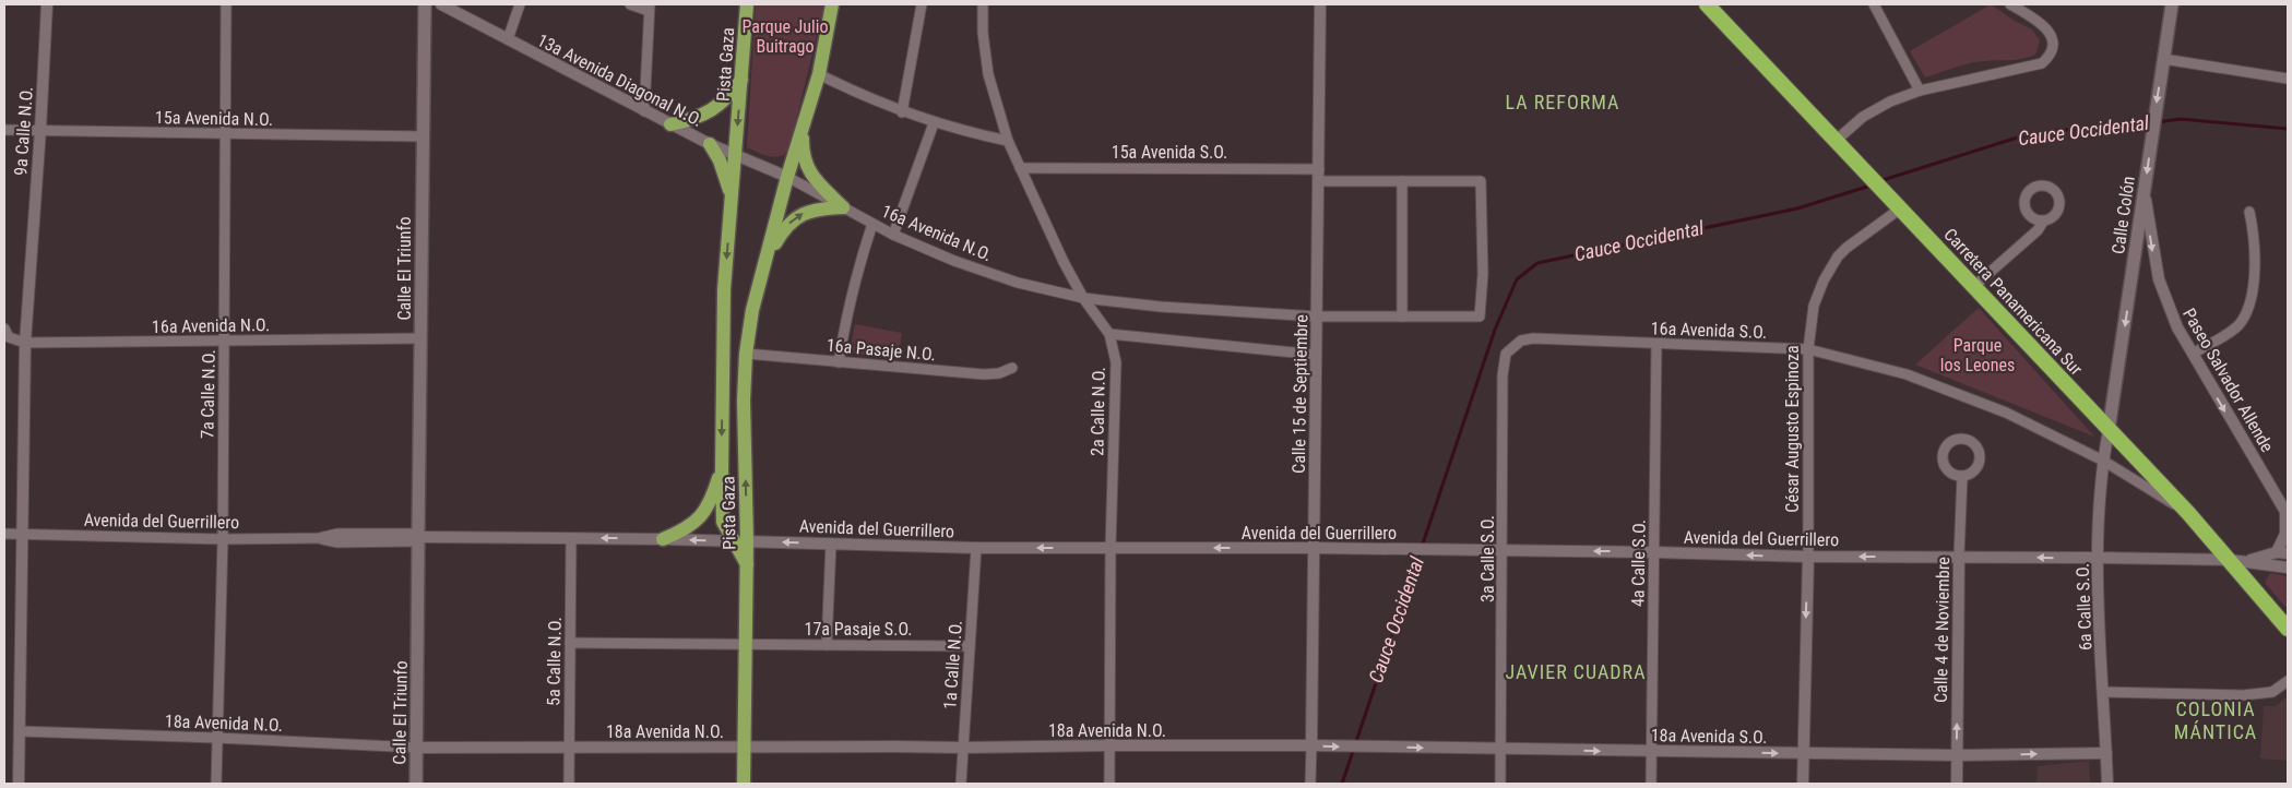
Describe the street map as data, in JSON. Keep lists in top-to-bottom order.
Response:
{
  "streets": {
    "highway": ["Carretera Panamericana Sur"],
    "main road": ["Pista Gaza", "Calle Colón", "Calle El Triunfo"],
    "street": [
      "13a Avenida Diagonal N.O.",
      "15a Avenida N.O.",
      "9a Calle N.O.",
      "15a Avenida S.O.",
      "16a Avenida N.O.",
      "16a Avenida S.O.",
      "16a Pasaje N.O.",
      "Paseo Salvador Allende",
      "7a Calle N.O.",
      "Calle 15 de Septiembre",
      "2a Calle N.O.",
      "César Augusto Espinoza",
      "Avenida del Guerrillero",
      "3a Calle S.O.",
      "4a Calle S.O.",
      "6a Calle S.O.",
      "17a Pasaje S.O.",
      "Calle 4 de Noviembre",
      "5a Calle N.O.",
      "1a Calle N.O.",
      "18a Avenida N.O.",
      "18a Avenida S.O."
    ]
  },
  "crossings": [
    ["Pista Gaza", "13a Avenida Diagonal N.O."],
    ["Pista Gaza", "16a Avenida N.O."],
    ["Pista Gaza", "16a Pasaje N.O."],
    ["Pista Gaza", "Avenida del Guerrillero"],
    ["13a Avenida Diagonal N.O.", "16a Avenida N.O."],
    ["15a Avenida N.O.", "9a Calle N.O."],
    ["15a Avenida N.O.", "Calle El Triunfo"],
    ["15a Avenida N.O.", "7a Calle N.O."],
    ["9a Calle N.O.", "16a Avenida N.O."],
    ["9a Calle N.O.", "Avenida del Guerrillero"],
    ["9a Calle N.O.", "18a Avenida N.O."],
    ["15a Avenida S.O.", "Calle 15 de Septiembre"],
    ["15a Avenida S.O.", "2a Calle N.O."],
    ["Calle Colón", "Carretera Panamericana Sur"],
    ["Calle Colón", "Paseo Salvador Allende"],
    ["Calle Colón", "6a Calle S.O."],
    ["16a Avenida N.O.", "Calle El Triunfo"],
    ["16a Avenida N.O.", "7a Calle N.O."],
    ["16a Avenida N.O.", "Calle 15 de Septiembre"],
    ["16a Avenida N.O.", "2a Calle N.O."],
    ["Calle El Triunfo", "Avenida del Guerrillero"],
    ["Calle El Triunfo", "18a Avenida N.O."],
    ["Carretera Panamericana Sur", "16a Avenida S.O."],
    ["Carretera Panamericana Sur", "César Augusto Espinoza"],
    ["Carretera Panamericana Sur", "Avenida del Guerrillero"],
    ["Carretera Panamericana Sur", "6a Calle S.O."],
    ["16a Avenida S.O.", "César Augusto Espinoza"],
    ["16a Avenida S.O.", "3a Calle S.O."],
    ["16a Avenida S.O.", "4a Calle S.O."],
    ["16a Avenida S.O.", "6a Calle S.O."],
    ["7a Calle N.O.", "Avenida del Guerrillero"],
    ["7a Calle N.O.", "18a Avenida N.O."],
    ["Calle 15 de Septiembre", "Avenida del Guerrillero"],
    ["Calle 15 de Septiembre", "18a Avenida N.O."],
    ["Calle 15 de Septiembre", "18a Avenida S.O."],
    ["2a Calle N.O.", "Avenida del Guerrillero"],
    ["2a Calle N.O.", "18a Avenida N.O."],
    ["César Augusto Espinoza", "Avenida del Guerrillero"],
    ["César Augusto Espinoza", "18a Avenida S.O."],
    ["Avenida del Guerrillero", "3a Calle S.O."],
    ["Avenida del Guerrillero", "4a Calle S.O."],
    ["Avenida del Guerrillero", "6a Calle S.O."],
    ["Avenida del Guerrillero", "Calle 4 de Noviembre"],
    ["Avenida del Guerrillero", "5a Calle N.O."],
    ["Avenida del Guerrillero", "1a Calle N.O."],
    ["3a Calle S.O.", "18a Avenida S.O."],
    ["4a Calle S.O.", "18a Avenida S.O."],
    ["6a Calle S.O.", "18a Avenida S.O."],
    ["17a Pasaje S.O.", "5a Calle N.O."],
    ["17a Pasaje S.O.", "1a Calle N.O."],
    ["Calle 4 de Noviembre", "18a Avenida S.O."],
    ["5a Calle N.O.", "18a Avenida N.O."],
    ["1a Calle N.O.", "18a Avenida N.O."],
    ["18a Avenida N.O.", "18a Avenida S.O."]
  ],
  "one_way": [
    "Calle Colón",
    "Paseo Salvador Allende",
    "Avenida del Guerrillero",
    "Calle 4 de Noviembre",
    "18a Avenida S.O."
  ],
  "districts": ["LA REFORMA", "JAVIER CUADRA", "COLONIA MÁNTICA"],
  "water": ["Cauce Occidental"],
  "parks": ["Parque Julio Buitrago", "Parque los Leones"]
}
